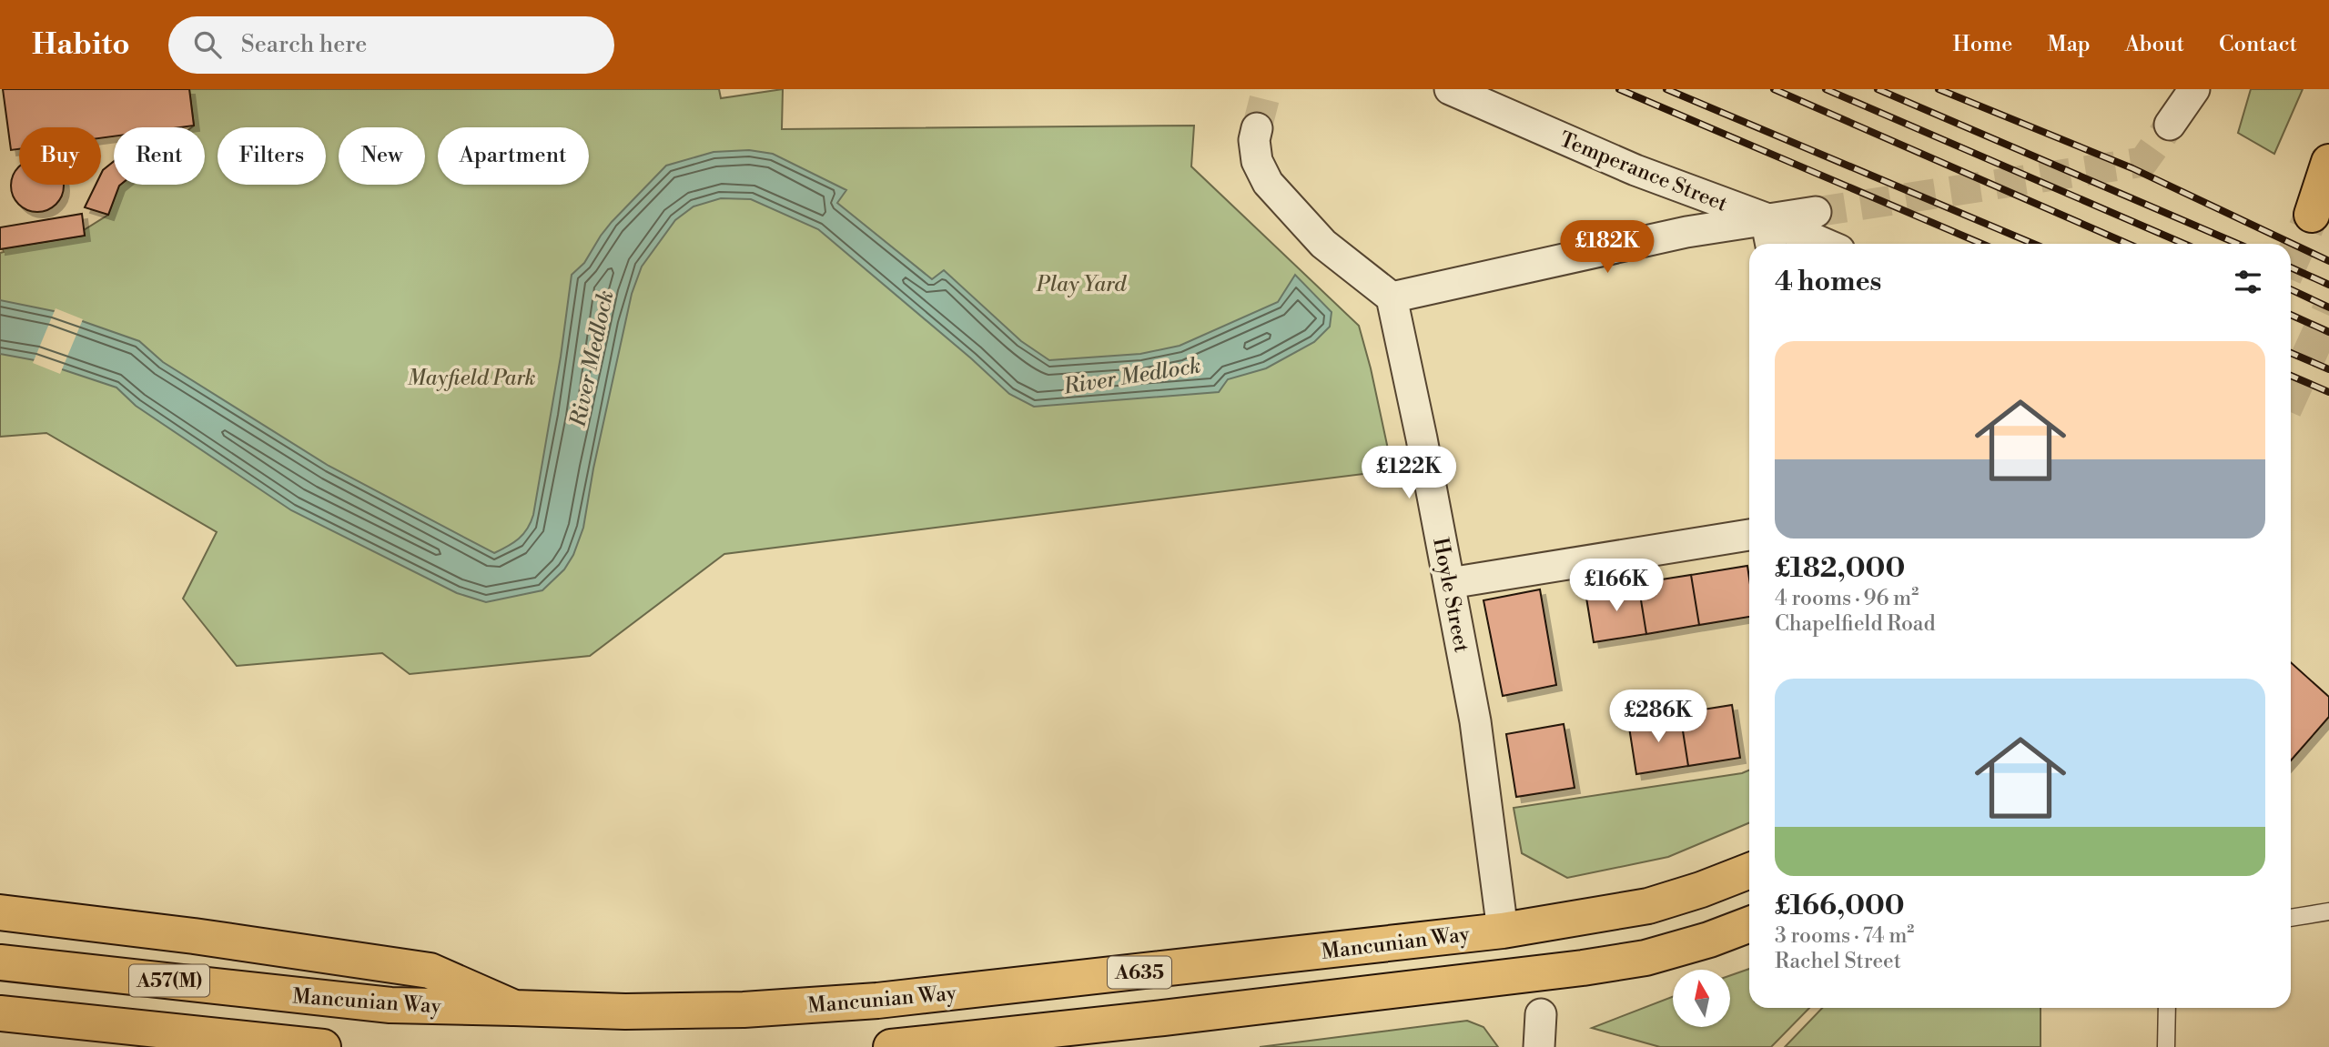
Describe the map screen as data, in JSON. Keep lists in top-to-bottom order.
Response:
{
  "streets": {
    "highway": ["Mancunian Way", "A635", "A57(M)"],
    "street": ["Temperance Street", "Hoyle Street"]
  },
  "crossings": [
    ["Hoyle Street", "Mancunian Way"]
  ],
  "water": ["River Medlock"],
  "parks": ["Play Yard", "Mayfield Park"],
  "north": "top",
  "page": {
    "header": "Habito",
    "search": "Search here",
    "nav": [
      "Home",
      "Map",
      "About",
      "Contact"
    ],
    "chip": [
      "Buy",
      "Rent",
      "Filters",
      "New",
      "Apartment"
    ],
    "price": [
      "£182K",
      "£122K",
      "£166K",
      "£286K"
    ],
    "heading": "4 homes",
    "list": [
      {
        "name": "£182,000",
        "note": "4 rooms · 96 m² · Chapelfield Road"
      },
      {
        "name": "£166,000",
        "note": "3 rooms · 74 m² · Rachel Street"
      }
    ]
  }
}
